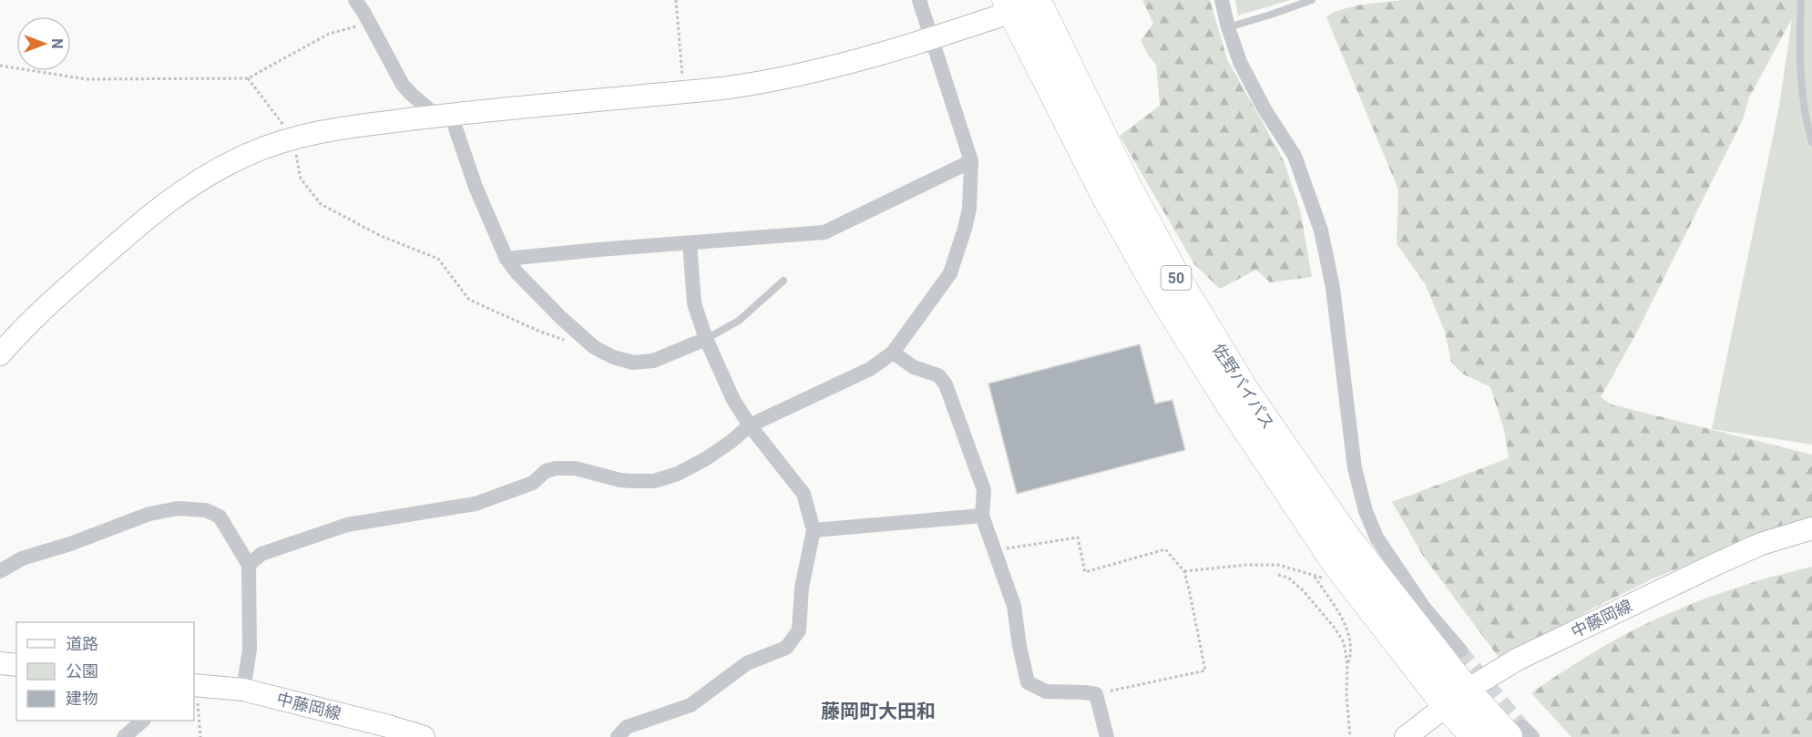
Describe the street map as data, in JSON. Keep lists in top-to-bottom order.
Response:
{
  "streets": {
    "highway": ["50", "佐野バイパス"],
    "street": ["中藤岡線"]
  },
  "crossings": [
    ["佐野バイパス", "中藤岡線"]
  ],
  "districts": ["藤岡町大田和"],
  "legend": ["道路", "公園", "建物"],
  "north": "right"
}
